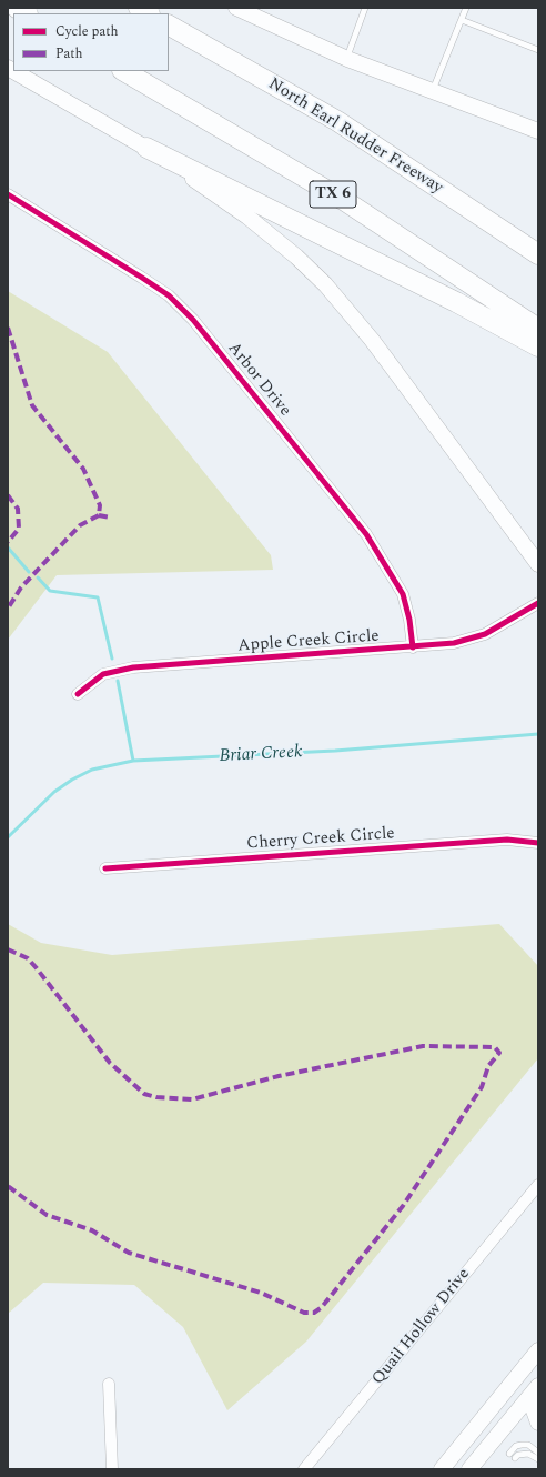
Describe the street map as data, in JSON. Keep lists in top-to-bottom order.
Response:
{
  "streets": {
    "highway": ["North Earl Rudder Freeway", "TX 6"],
    "street": [
      "Arbor Drive",
      "Apple Creek Circle",
      "Cherry Creek Circle",
      "Quail Hollow Drive"
    ]
  },
  "crossings": [
    ["Arbor Drive", "Apple Creek Circle"]
  ],
  "water": ["Briar Creek"],
  "legend": ["Cycle path", "Path"]
}
